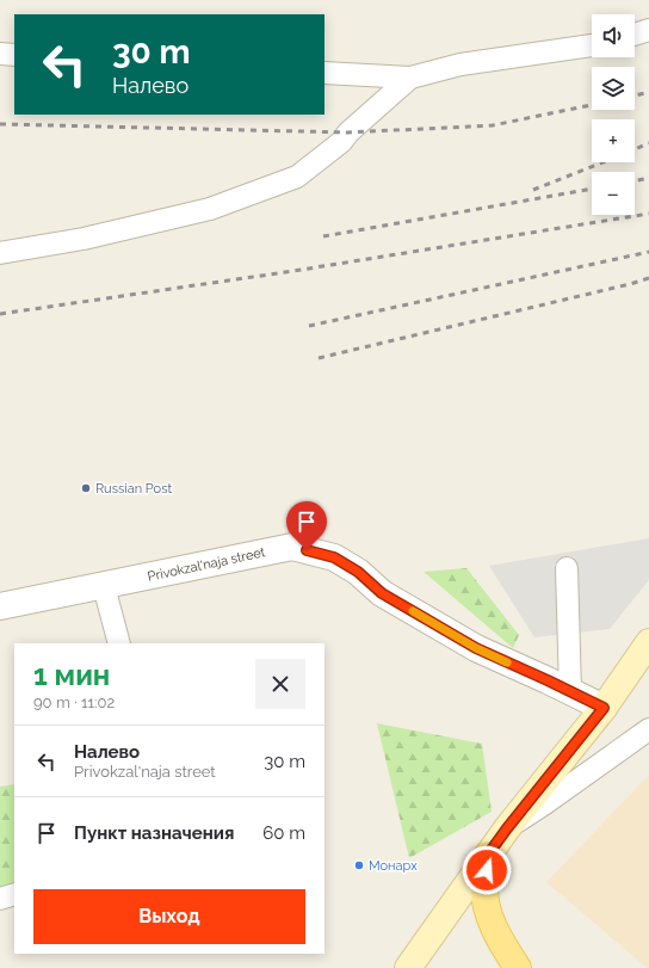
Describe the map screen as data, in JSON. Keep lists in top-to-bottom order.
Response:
{
  "streets": {
    "street": ["Privokzal'naja street"]
  },
  "places": ["Russian Post", "Монарх"],
  "page": {
    "map_buttons": ["+", "−"],
    "turn": ["30 m", "Налево"],
    "heading": ["1 мин", "90 m · 11:02"],
    "list": [
      {
        "name": "Налево",
        "note": "Privokzal'naja street",
        "value": "30 m"
      },
      {
        "name": "Пункт назначения",
        "value": "60 m"
      }
    ],
    "buttons": "Выход"
  }
}
